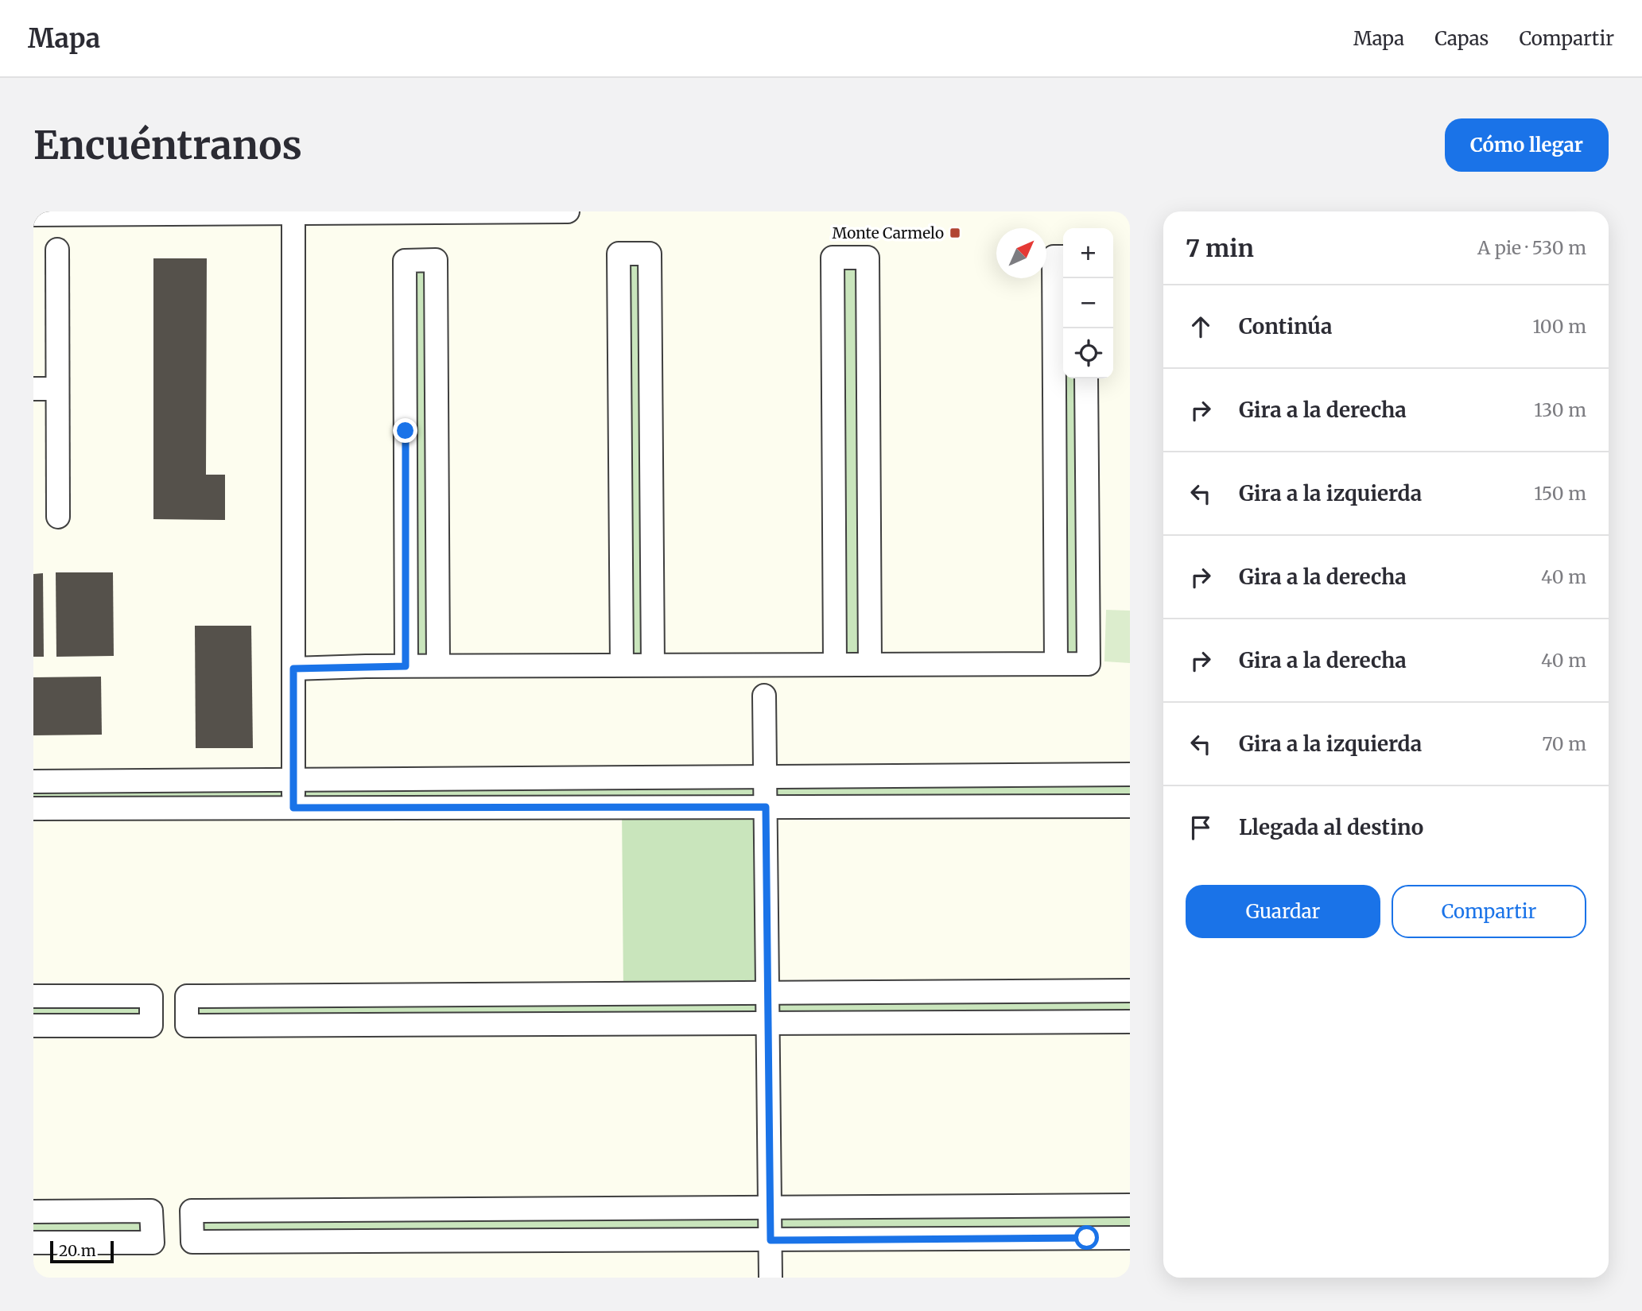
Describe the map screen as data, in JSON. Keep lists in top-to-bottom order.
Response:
{
  "places": {
    "transit": ["Monte Carmelo"]
  },
  "scale_bar": "20 m",
  "north": "top right",
  "page": {
    "header": "Mapa",
    "nav": ["Mapa", "Capas", "Compartir"],
    "buttons": [
      "Cómo llegar",
      ["Guardar", "Compartir"]
    ],
    "title": "Encuéntranos",
    "heading": ["7 min", "A pie · 530 m"],
    "map_buttons": ["+", "−"],
    "list": [
      ["Continúa", "100 m"],
      ["Gira a la derecha", "130 m"],
      ["Gira a la izquierda", "150 m"],
      ["Gira a la derecha", "40 m"],
      ["Gira a la derecha", "40 m"],
      ["Gira a la izquierda", "70 m"],
      "Llegada al destino"
    ],
    "scale": "20 m"
  }
}
